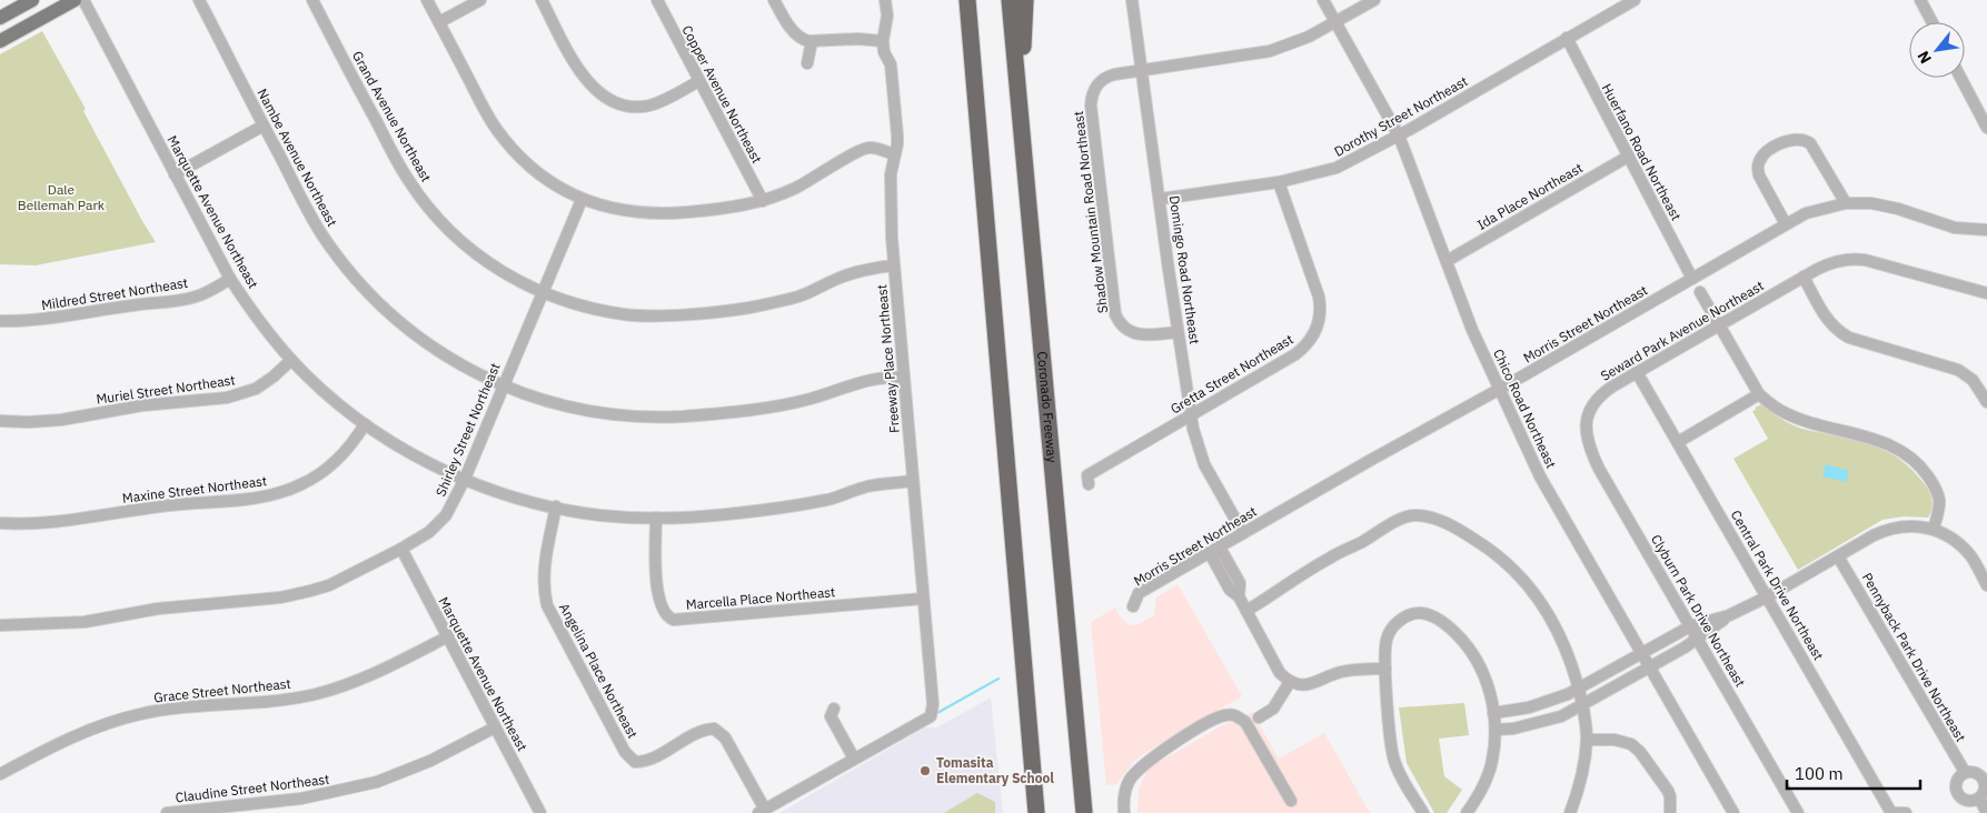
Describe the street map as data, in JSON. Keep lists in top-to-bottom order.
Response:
{
  "streets": {
    "highway": ["Coronado Freeway"],
    "street": [
      "Copper Avenue Northeast",
      "Grand Avenue Northeast",
      "Dorothy Street Northeast",
      "Huerfano Road Northeast",
      "Nambe Avenue Northeast",
      "Ida Place Northeast",
      "Marquette Avenue Northeast",
      "Shadow Mountain Road Northeast",
      "Domingo Road Northeast",
      "Mildred Street Northeast",
      "Morris Street Northeast",
      "Seward Park Avenue Northeast",
      "Freeway Place Northeast",
      "Gretta Street Northeast",
      "Muriel Street Northeast",
      "Chico Road Northeast",
      "Shirley Street Northeast",
      "Maxine Street Northeast",
      "Central Park Drive Northeast",
      "Marcella Place Northeast",
      "Clyburn Park Drive Northeast",
      "Pennyback Park Drive Northeast",
      "Angelina Place Northeast",
      "Grace Street Northeast",
      "Claudine Street Northeast"
    ]
  },
  "crossings": [
    ["Grand Avenue Northeast", "Shirley Street Northeast"],
    ["Dorothy Street Northeast", "Huerfano Road Northeast"],
    ["Dorothy Street Northeast", "Domingo Road Northeast"],
    ["Dorothy Street Northeast", "Gretta Street Northeast"],
    ["Dorothy Street Northeast", "Chico Road Northeast"],
    ["Huerfano Road Northeast", "Ida Place Northeast"],
    ["Huerfano Road Northeast", "Morris Street Northeast"],
    ["Nambe Avenue Northeast", "Shirley Street Northeast"],
    ["Ida Place Northeast", "Chico Road Northeast"],
    ["Marquette Avenue Northeast", "Mildred Street Northeast"],
    ["Marquette Avenue Northeast", "Muriel Street Northeast"],
    ["Marquette Avenue Northeast", "Shirley Street Northeast"],
    ["Marquette Avenue Northeast", "Maxine Street Northeast"],
    ["Marquette Avenue Northeast", "Grace Street Northeast"],
    ["Marquette Avenue Northeast", "Claudine Street Northeast"],
    ["Shadow Mountain Road Northeast", "Domingo Road Northeast"],
    ["Domingo Road Northeast", "Morris Street Northeast"],
    ["Domingo Road Northeast", "Gretta Street Northeast"],
    ["Morris Street Northeast", "Chico Road Northeast"],
    ["Seward Park Avenue Northeast", "Central Park Drive Northeast"],
    ["Seward Park Avenue Northeast", "Clyburn Park Drive Northeast"],
    ["Freeway Place Northeast", "Marcella Place Northeast"]
  ],
  "parks": ["Dale Bellemah Park"],
  "places": ["Tomasita Elementary School"],
  "scale_bar": "100 m",
  "north": "bottom left"
}
